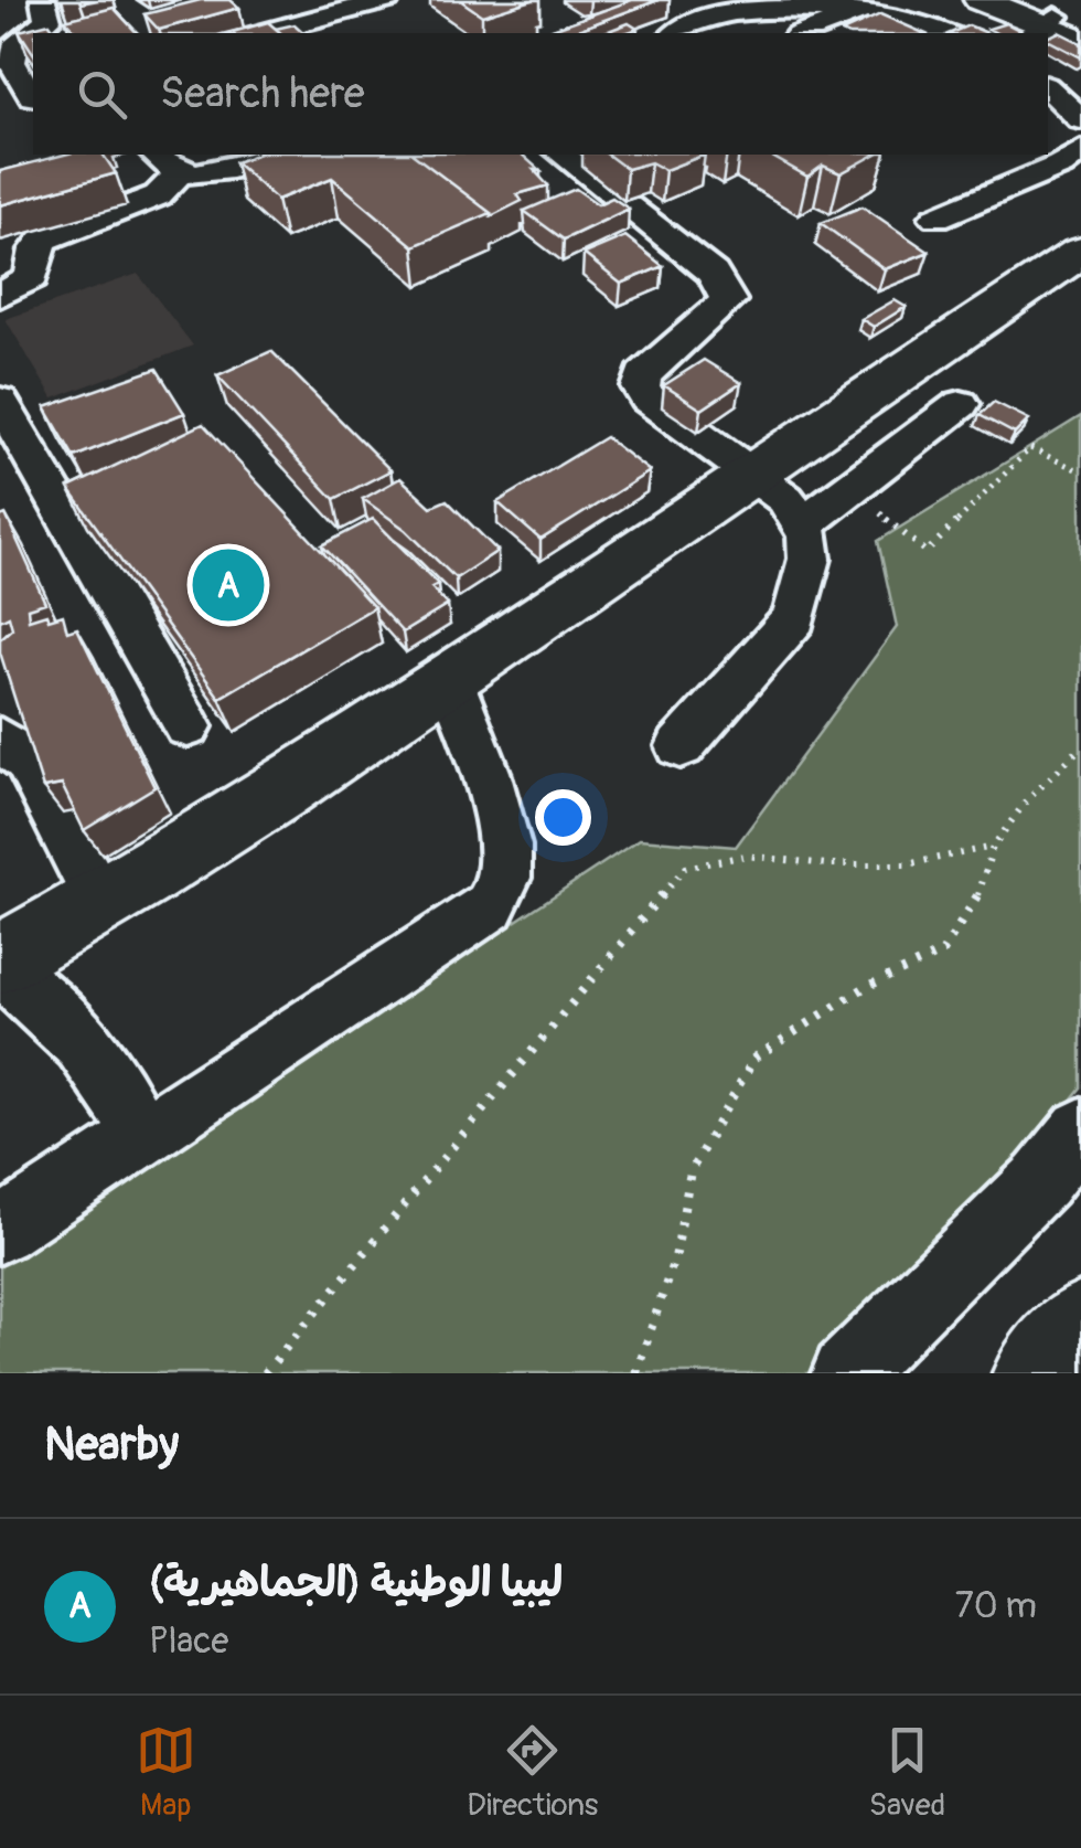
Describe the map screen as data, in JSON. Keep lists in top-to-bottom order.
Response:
{
  "page": {
    "search": "Search here",
    "pins": "A",
    "heading": "Nearby",
    "list": [
      {
        "mark": "A",
        "name": "ليبيا الوطنية (الجماهيرية)",
        "note": "Place",
        "value": "70 m"
      }
    ],
    "nav": ["Map", "Directions", "Saved"]
  }
}
